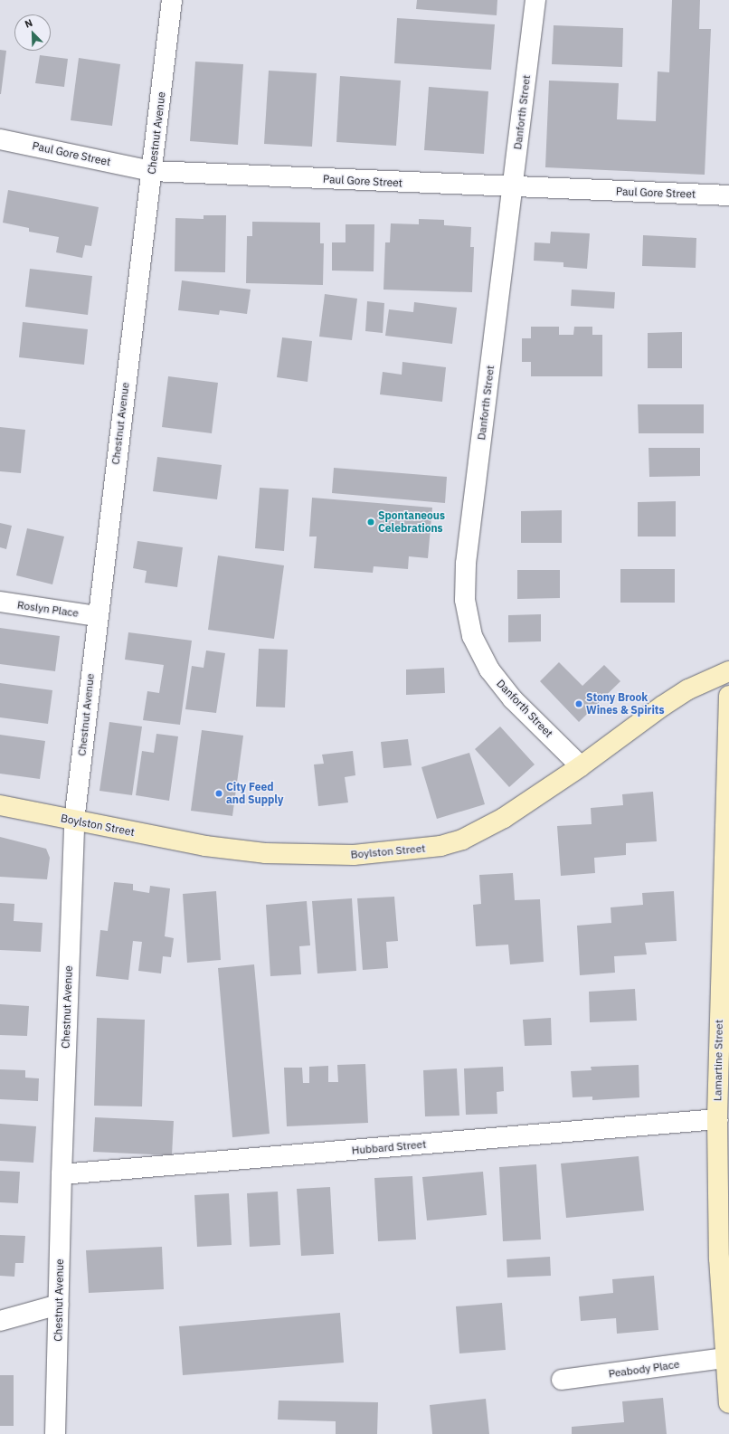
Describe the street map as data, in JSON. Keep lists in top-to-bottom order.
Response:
{
  "streets": {
    "street": [
      "Danforth Street",
      "Chestnut Avenue",
      "Paul Gore Street",
      "Roslyn Place",
      "Boylston Street",
      "Lamartine Street",
      "Hubbard Street",
      "Peabody Place"
    ]
  },
  "crossings": [
    ["Danforth Street", "Paul Gore Street"],
    ["Danforth Street", "Boylston Street"],
    ["Chestnut Avenue", "Paul Gore Street"],
    ["Chestnut Avenue", "Roslyn Place"],
    ["Chestnut Avenue", "Boylston Street"],
    ["Chestnut Avenue", "Hubbard Street"],
    ["Lamartine Street", "Hubbard Street"],
    ["Lamartine Street", "Peabody Place"]
  ],
  "places": ["Spontaneous Celebrations", "Stony Brook Wines & Spirits", "City Feed and Supply"],
  "north": "top left"
}
